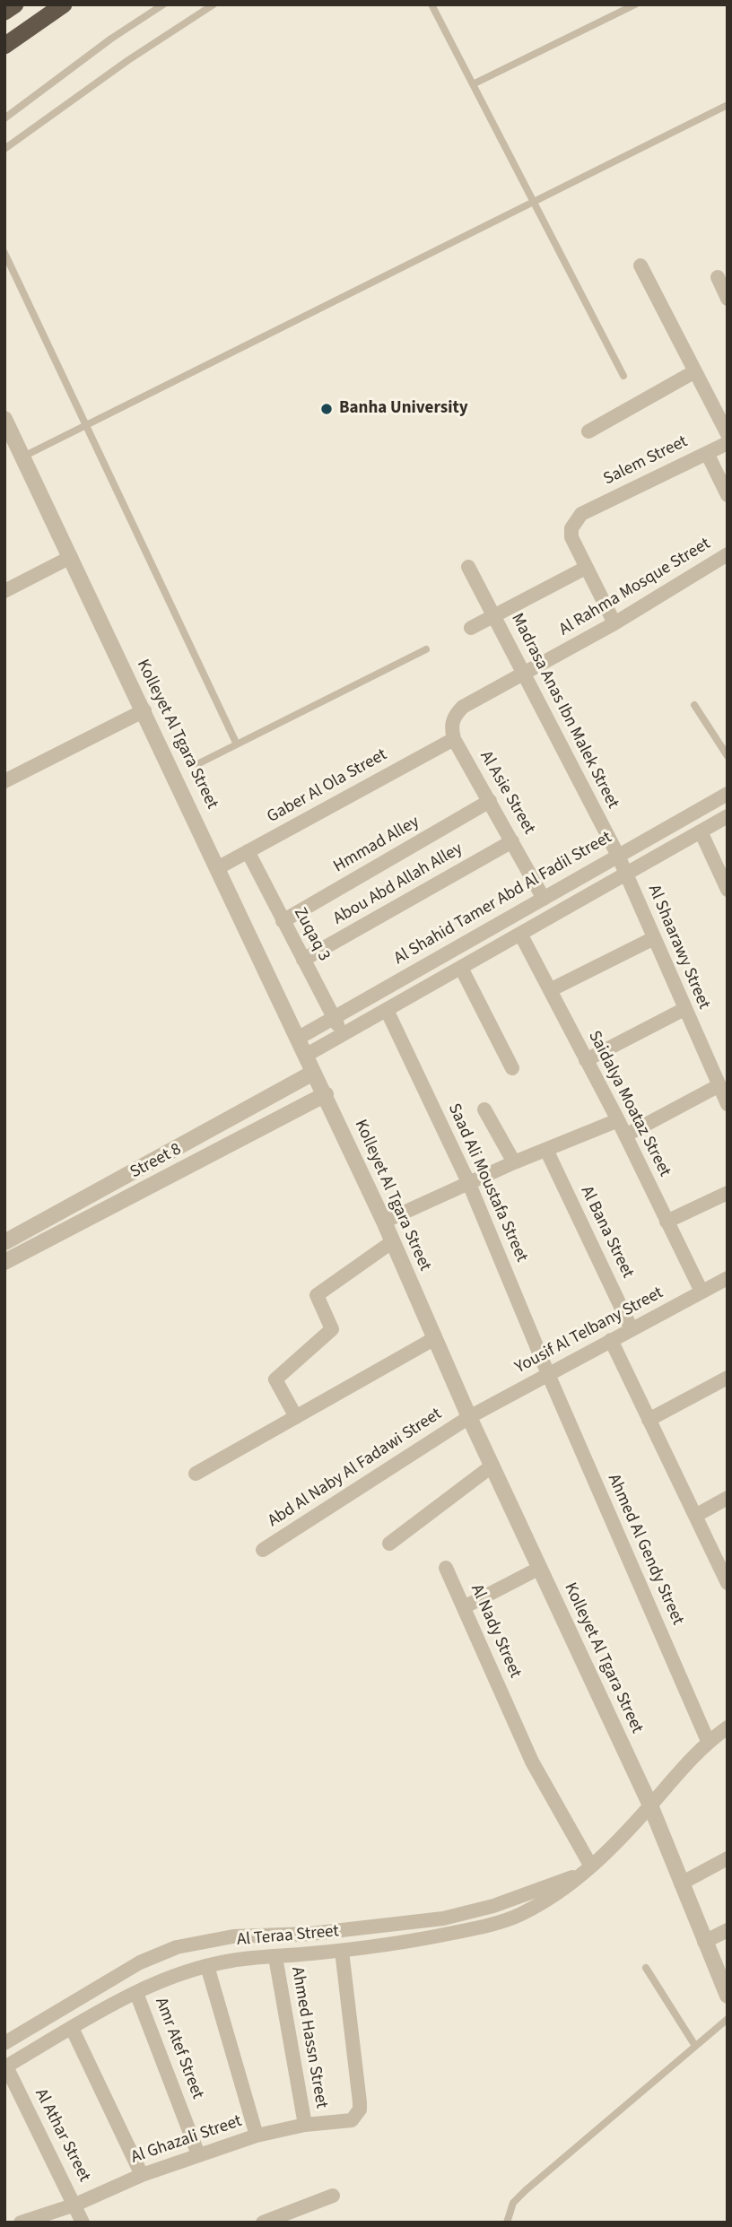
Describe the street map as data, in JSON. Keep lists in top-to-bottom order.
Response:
{
  "streets": {
    "street": [
      "Salem Street",
      "Al Rahma Mosque Street",
      "Madrasa Anas Ibn Malek Street",
      "Kolleyet Al Tgara Street",
      "Gaber Al Ola Street",
      "Al Asie Street",
      "Hmmad Alley",
      "Abou Abd Allah Alley",
      "Al Shahid Tamer Abd Al Fadil Street",
      "Zuqaq 3",
      "Al Shaarawy Street",
      "Saidalya Moataz Street",
      "Street 8",
      "Saad Ali Moustafa Street",
      "Al Bana Street",
      "Yousif Al Telbany Street",
      "Abd Al Naby Al Fadawi Street",
      "Ahmed Al Gendy Street",
      "Al Nady Street",
      "Al Teraa Street",
      "Ahmed Hassn Street",
      "Amr Atef Street",
      "Al Athar Street",
      "Al Ghazali Street"
    ]
  },
  "crossings": [
    ["Al Rahma Mosque Street", "Madrasa Anas Ibn Malek Street"],
    ["Al Rahma Mosque Street", "Gaber Al Ola Street"],
    ["Al Rahma Mosque Street", "Al Asie Street"],
    ["Madrasa Anas Ibn Malek Street", "Al Shahid Tamer Abd Al Fadil Street"],
    ["Madrasa Anas Ibn Malek Street", "Al Shaarawy Street"],
    ["Kolleyet Al Tgara Street", "Gaber Al Ola Street"],
    ["Kolleyet Al Tgara Street", "Al Shahid Tamer Abd Al Fadil Street"],
    ["Kolleyet Al Tgara Street", "Street 8"],
    ["Kolleyet Al Tgara Street", "Yousif Al Telbany Street"],
    ["Kolleyet Al Tgara Street", "Abd Al Naby Al Fadawi Street"],
    ["Kolleyet Al Tgara Street", "Al Teraa Street"],
    ["Gaber Al Ola Street", "Al Asie Street"],
    ["Gaber Al Ola Street", "Zuqaq 3"],
    ["Al Asie Street", "Hmmad Alley"],
    ["Al Asie Street", "Abou Abd Allah Alley"],
    ["Al Asie Street", "Al Shahid Tamer Abd Al Fadil Street"],
    ["Hmmad Alley", "Zuqaq 3"],
    ["Abou Abd Allah Alley", "Zuqaq 3"],
    ["Al Shahid Tamer Abd Al Fadil Street", "Zuqaq 3"],
    ["Saidalya Moataz Street", "Yousif Al Telbany Street"],
    ["Saad Ali Moustafa Street", "Yousif Al Telbany Street"],
    ["Saad Ali Moustafa Street", "Ahmed Al Gendy Street"],
    ["Al Bana Street", "Yousif Al Telbany Street"],
    ["Yousif Al Telbany Street", "Abd Al Naby Al Fadawi Street"],
    ["Yousif Al Telbany Street", "Ahmed Al Gendy Street"],
    ["Ahmed Al Gendy Street", "Al Teraa Street"],
    ["Al Nady Street", "Al Teraa Street"],
    ["Al Teraa Street", "Ahmed Hassn Street"],
    ["Al Teraa Street", "Amr Atef Street"],
    ["Al Teraa Street", "Al Athar Street"],
    ["Al Teraa Street", "Al Ghazali Street"],
    ["Ahmed Hassn Street", "Al Ghazali Street"],
    ["Amr Atef Street", "Al Ghazali Street"],
    ["Al Athar Street", "Al Ghazali Street"]
  ],
  "places": ["Banha University"]
}
